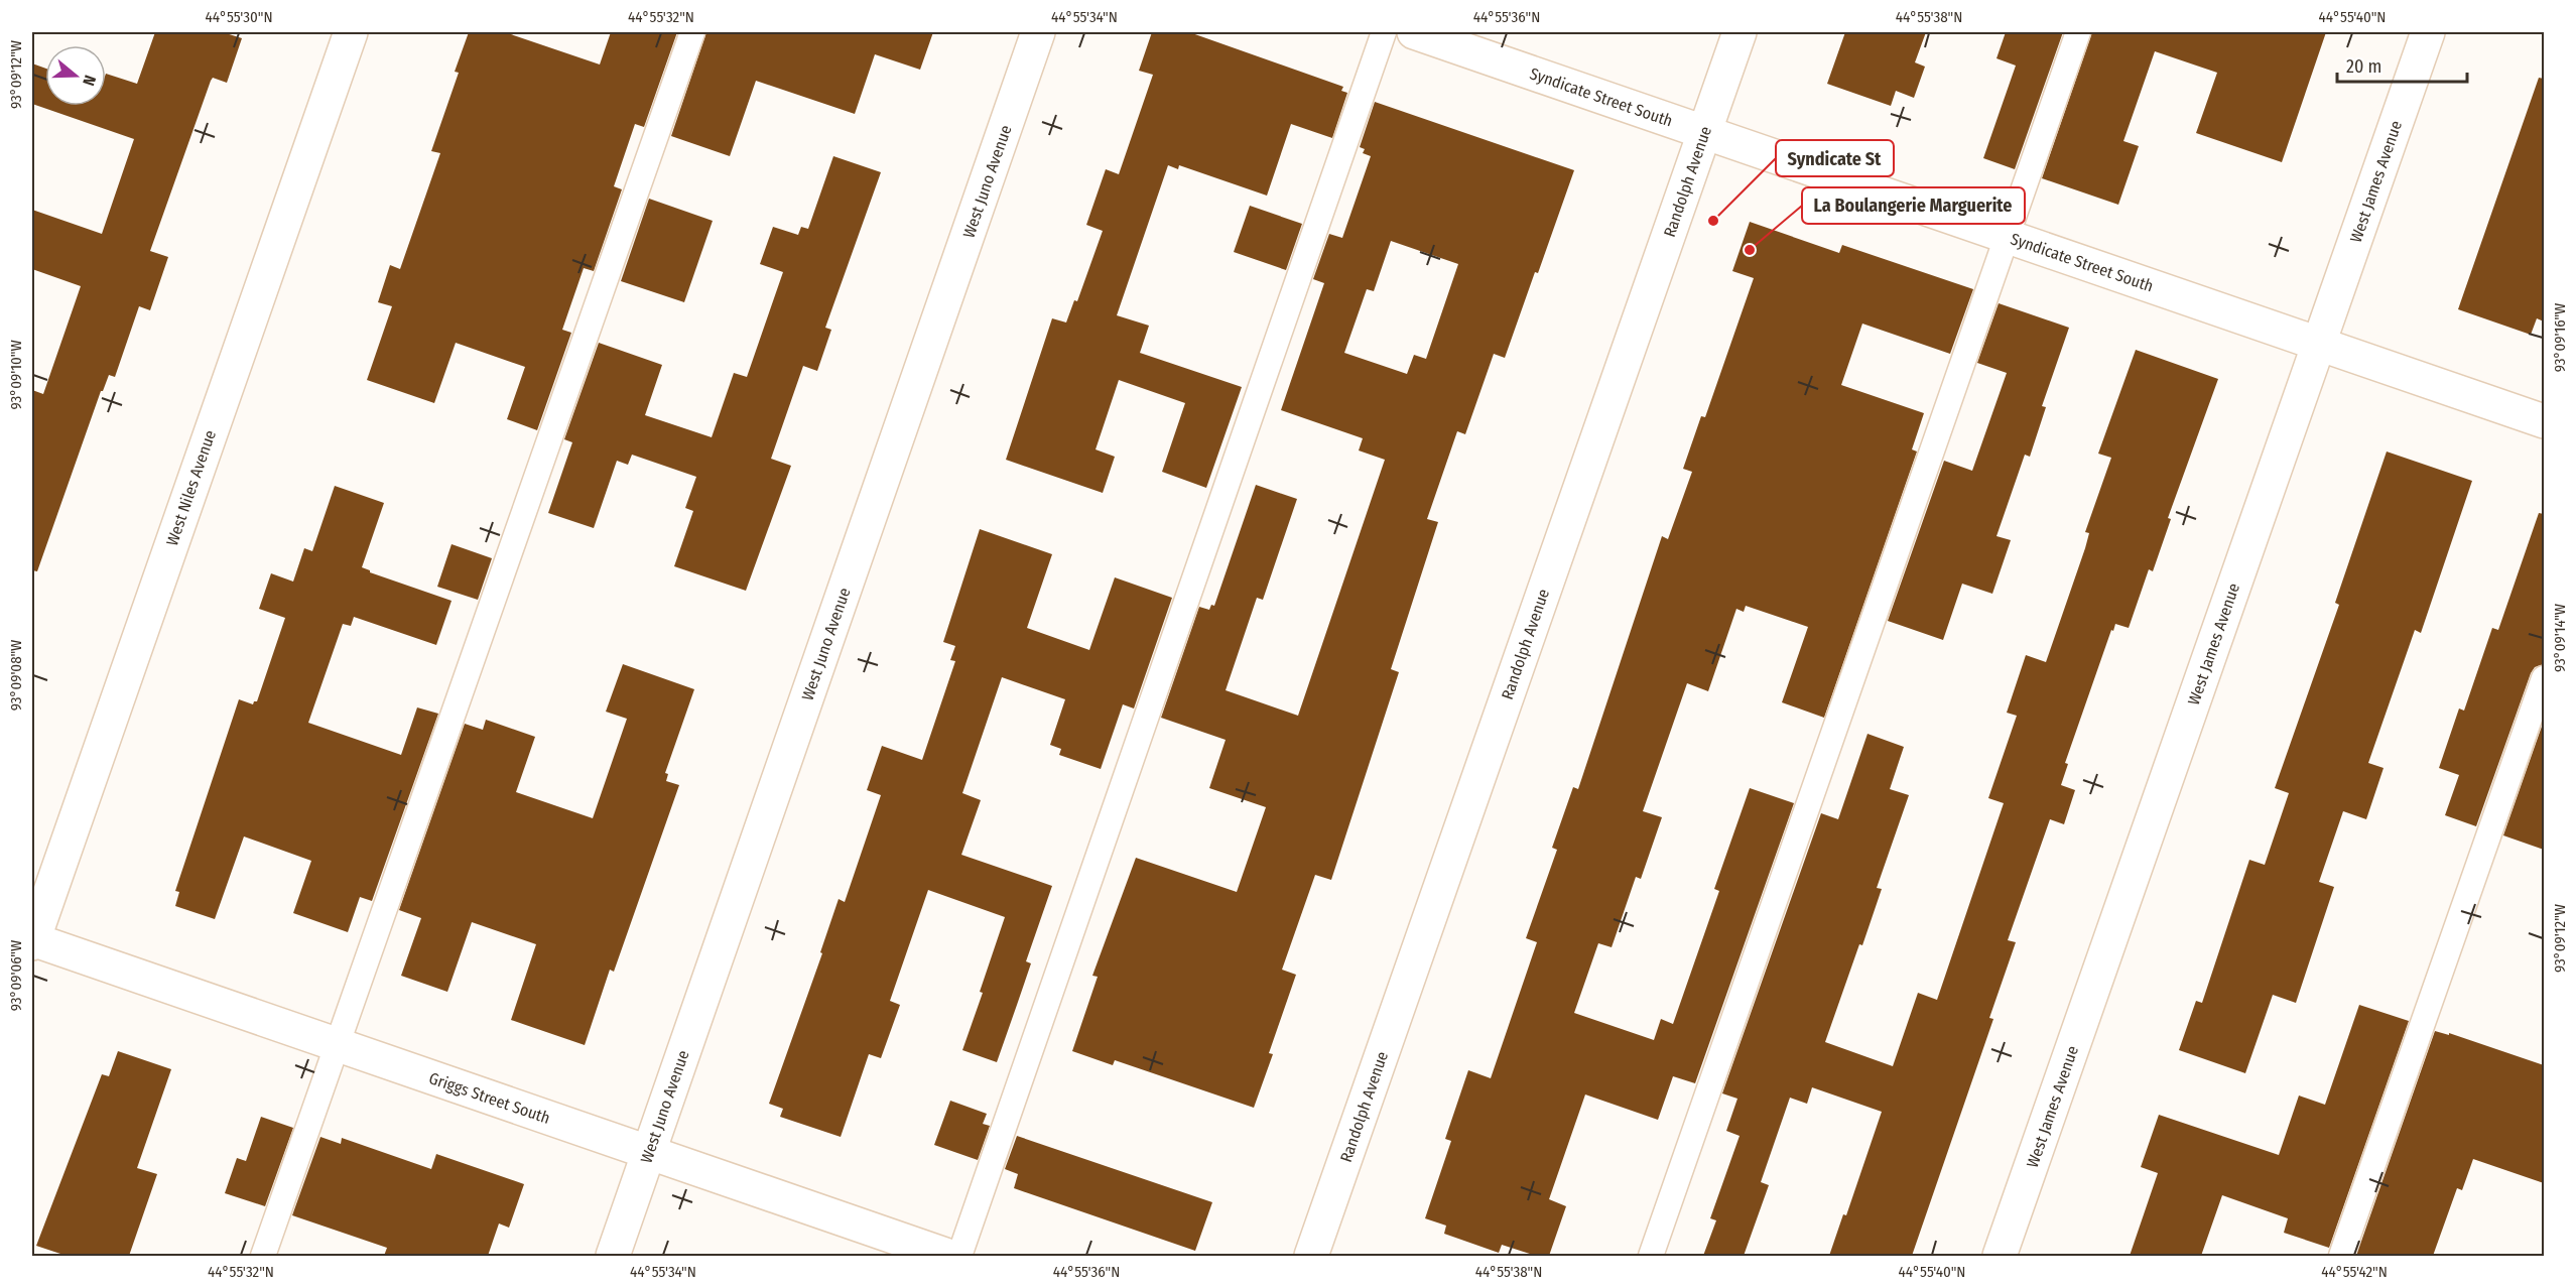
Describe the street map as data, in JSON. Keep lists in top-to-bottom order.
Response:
{
  "streets": {
    "street": [
      "Syndicate Street South",
      "West Juno Avenue",
      "Randolph Avenue",
      "West James Avenue",
      "West Niles Avenue",
      "Griggs Street South"
    ]
  },
  "crossings": [
    ["Syndicate Street South", "Randolph Avenue"],
    ["Syndicate Street South", "West James Avenue"],
    ["West Juno Avenue", "Griggs Street South"],
    ["West Niles Avenue", "Griggs Street South"]
  ],
  "places": ["Syndicate St", "La Boulangerie Marguerite"],
  "scale_bar": "20 m",
  "north": "right",
  "coordinates": [
    "44°55'30\"N",
    "44°55'32\"N",
    "44°55'34\"N",
    "44°55'36\"N",
    "44°55'38\"N",
    "44°55'40\"N",
    "93°09'12\"W",
    "93°09'16\"W",
    "93°09'10\"W",
    "93°09'14\"W",
    "93°09'08\"W",
    "93°09'06\"W",
    "44°55'42\"N"
  ]
}
